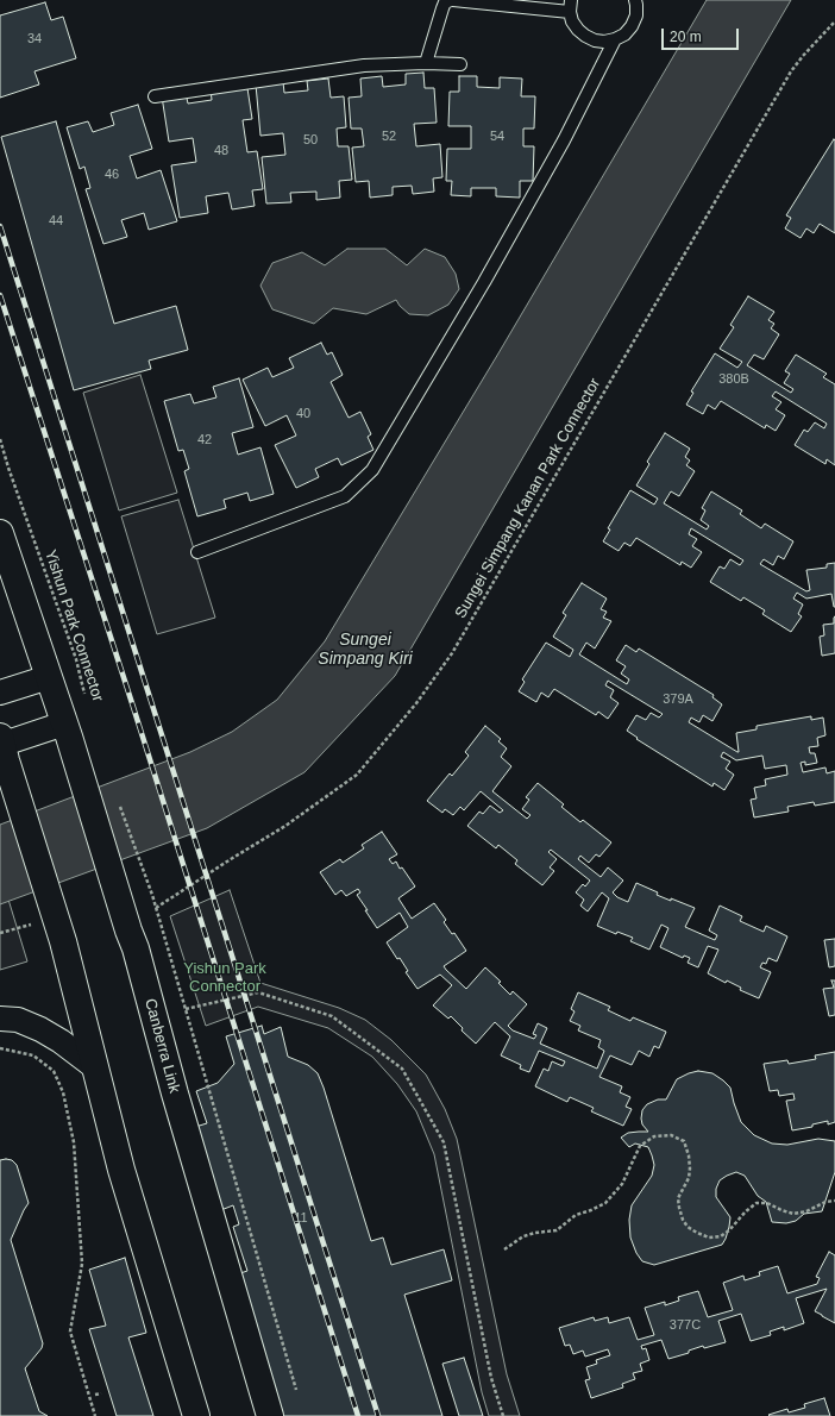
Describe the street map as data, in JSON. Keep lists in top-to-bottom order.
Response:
{
  "streets": {
    "main road": ["Canberra Link"],
    "path": ["Sungei Simpang Kanan Park Connector", "Yishun Park Connector"]
  },
  "water": ["Sungei Simpang Kiri"],
  "parks": ["Yishun Park Connector"],
  "house_numbers": [
    "34",
    "52",
    "54",
    "50",
    "48",
    "46",
    "44",
    "380B",
    "40",
    "42",
    "379A",
    "11",
    "377C"
  ],
  "scale_bar": "20 m"
}
